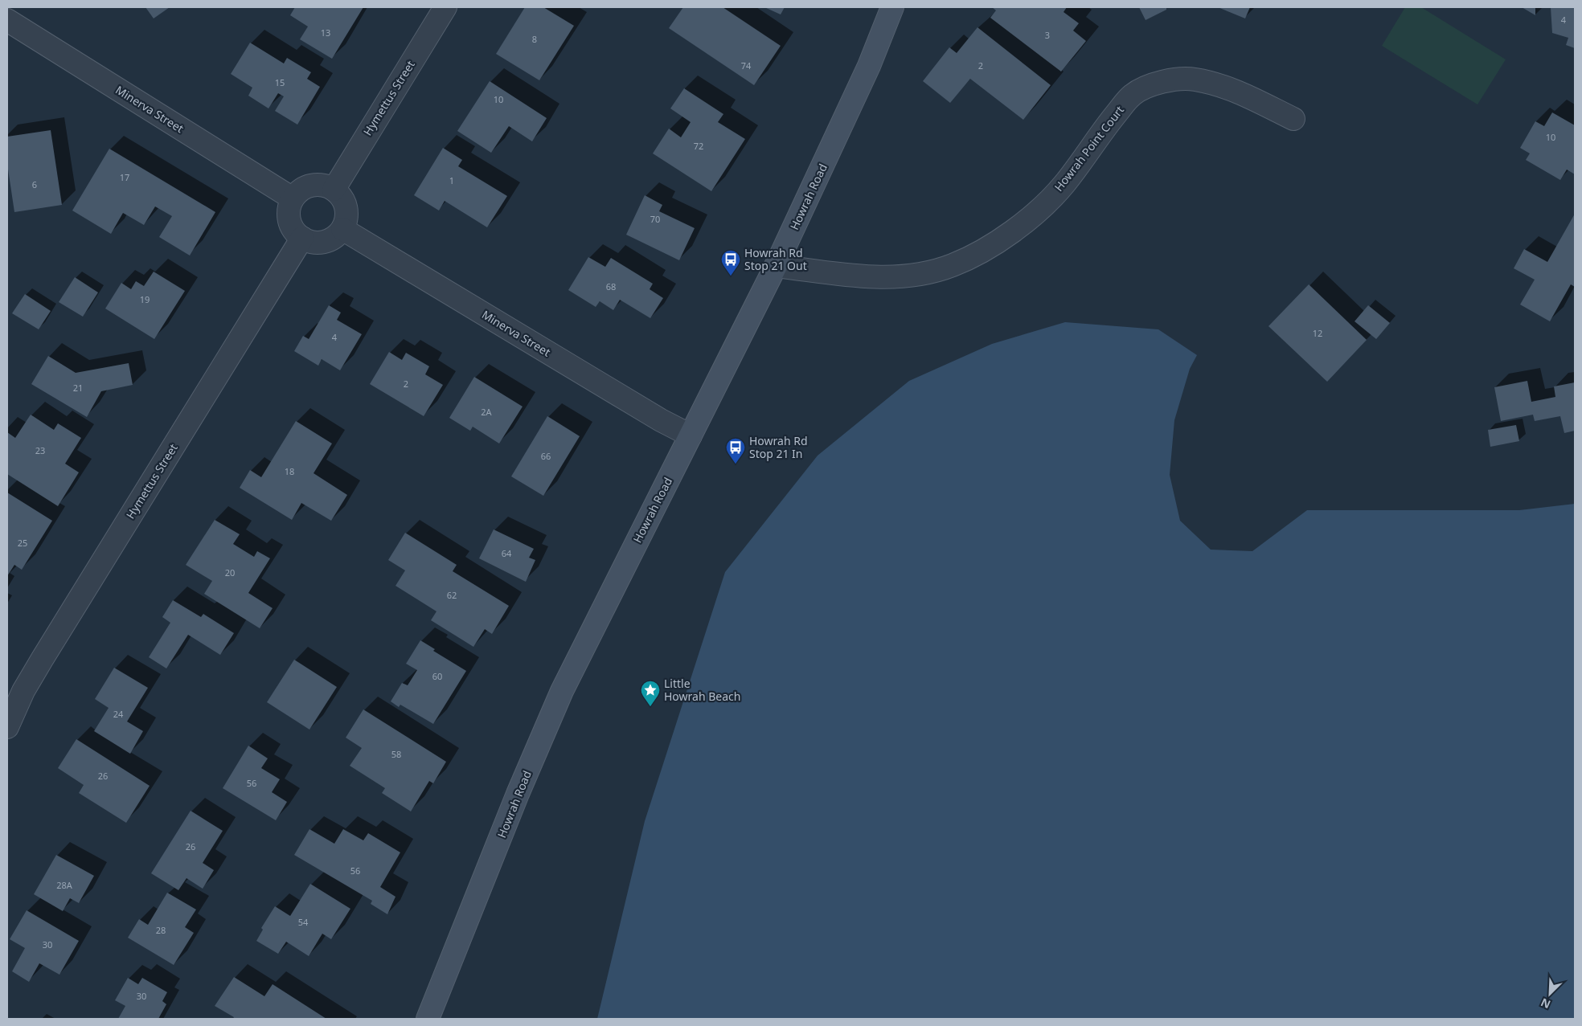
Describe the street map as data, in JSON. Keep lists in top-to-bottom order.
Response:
{
  "streets": {
    "street": [
      "Hymettus Street",
      "Minerva Street",
      "Howrah Point Court",
      "Howrah Road"
    ]
  },
  "crossings": [
    ["Hymettus Street", "Minerva Street"],
    ["Minerva Street", "Howrah Road"],
    ["Howrah Point Court", "Howrah Road"]
  ],
  "places": {
    "bus stop": ["Howrah Rd Stop 21 Out", "Howrah Rd Stop 21 In"],
    "place": ["Little Howrah Beach"]
  },
  "house_numbers": [
    "4",
    "13",
    "3",
    "8",
    "74",
    "2",
    "15",
    "10",
    "10",
    "72",
    "17",
    "1",
    "6",
    "70",
    "68",
    "19",
    "12",
    "4",
    "2",
    "21",
    "2A",
    "23",
    "66",
    "18",
    "25",
    "64",
    "20",
    "62",
    "60",
    "24",
    "58",
    "26",
    "56",
    "26",
    "56",
    "28A",
    "54",
    "28",
    "30",
    "30"
  ],
  "north": "bottom left"
}
